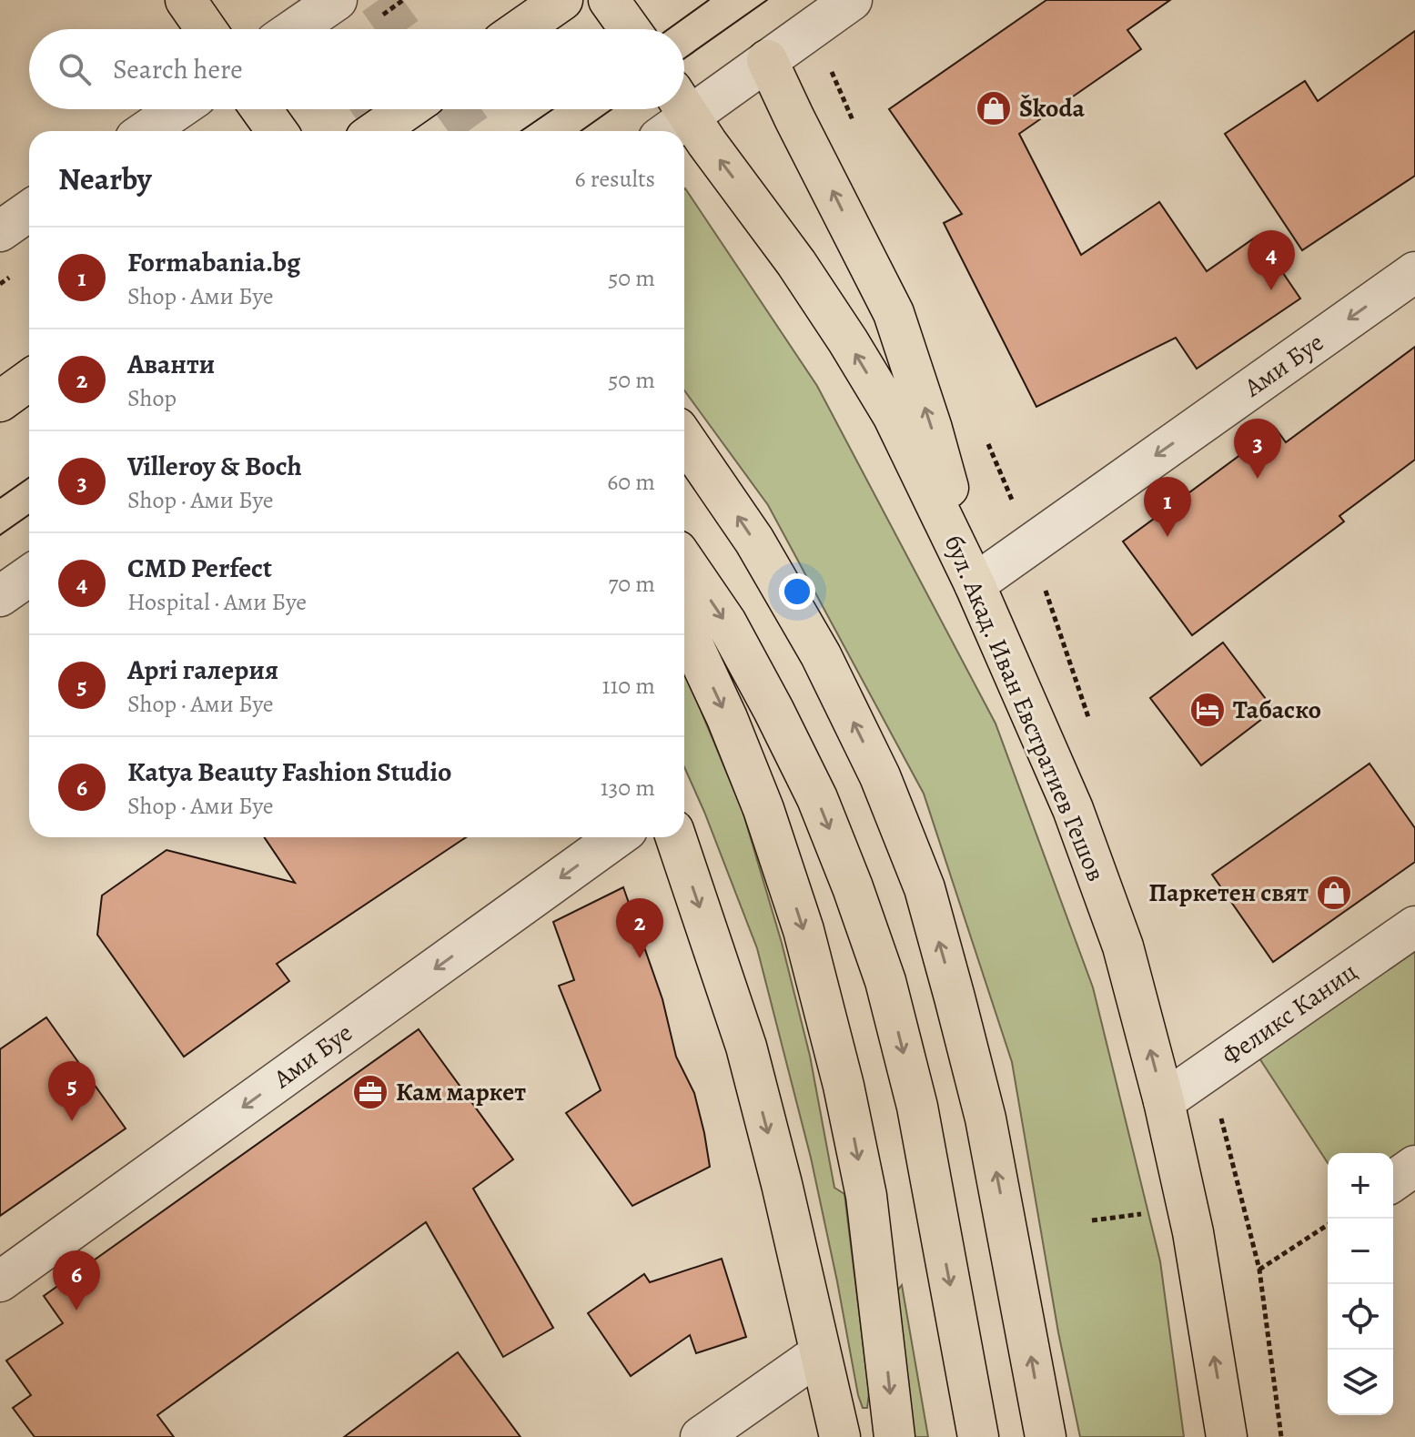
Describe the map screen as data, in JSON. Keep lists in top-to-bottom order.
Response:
{
  "streets": {
    "main road": ["бул. Акад. Иван Евстратиев Гешов"],
    "street": ["Ами Буе", "Феликс Каниц"]
  },
  "crossings": [
    ["Ами Буе", "бул. Акад. Иван Евстратиев Гешов"],
    ["бул. Акад. Иван Евстратиев Гешов", "Феликс Каниц"]
  ],
  "one_way": ["Ами Буе"],
  "places": {
    "shop": ["Škoda", "Паркетен свят"],
    "hotel": ["Табаско"],
    "office": ["Кам маркет"]
  },
  "page": {
    "search": "Search here",
    "heading": ["Nearby", "6 results"],
    "list": [
      {
        "mark": "1",
        "name": "Formabania.bg",
        "note": "Shop · Ами Буе",
        "value": "50 m"
      },
      {
        "mark": "2",
        "name": "Аванти",
        "note": "Shop",
        "value": "50 m"
      },
      {
        "mark": "3",
        "name": "Villeroy & Boch",
        "note": "Shop · Ами Буе",
        "value": "60 m"
      },
      {
        "mark": "4",
        "name": "CMD Perfect",
        "note": "Hospital · Ами Буе",
        "value": "70 m"
      },
      {
        "mark": "5",
        "name": "Apri галерия",
        "note": "Shop · Ами Буе",
        "value": "110 m"
      },
      {
        "mark": "6",
        "name": "Katya Beauty Fashion Studio",
        "note": "Shop · Ами Буе",
        "value": "130 m"
      }
    ],
    "pins": [
      "4",
      "3",
      "1",
      "2",
      "5",
      "6"
    ],
    "map_buttons": ["+", "−"]
  }
}
